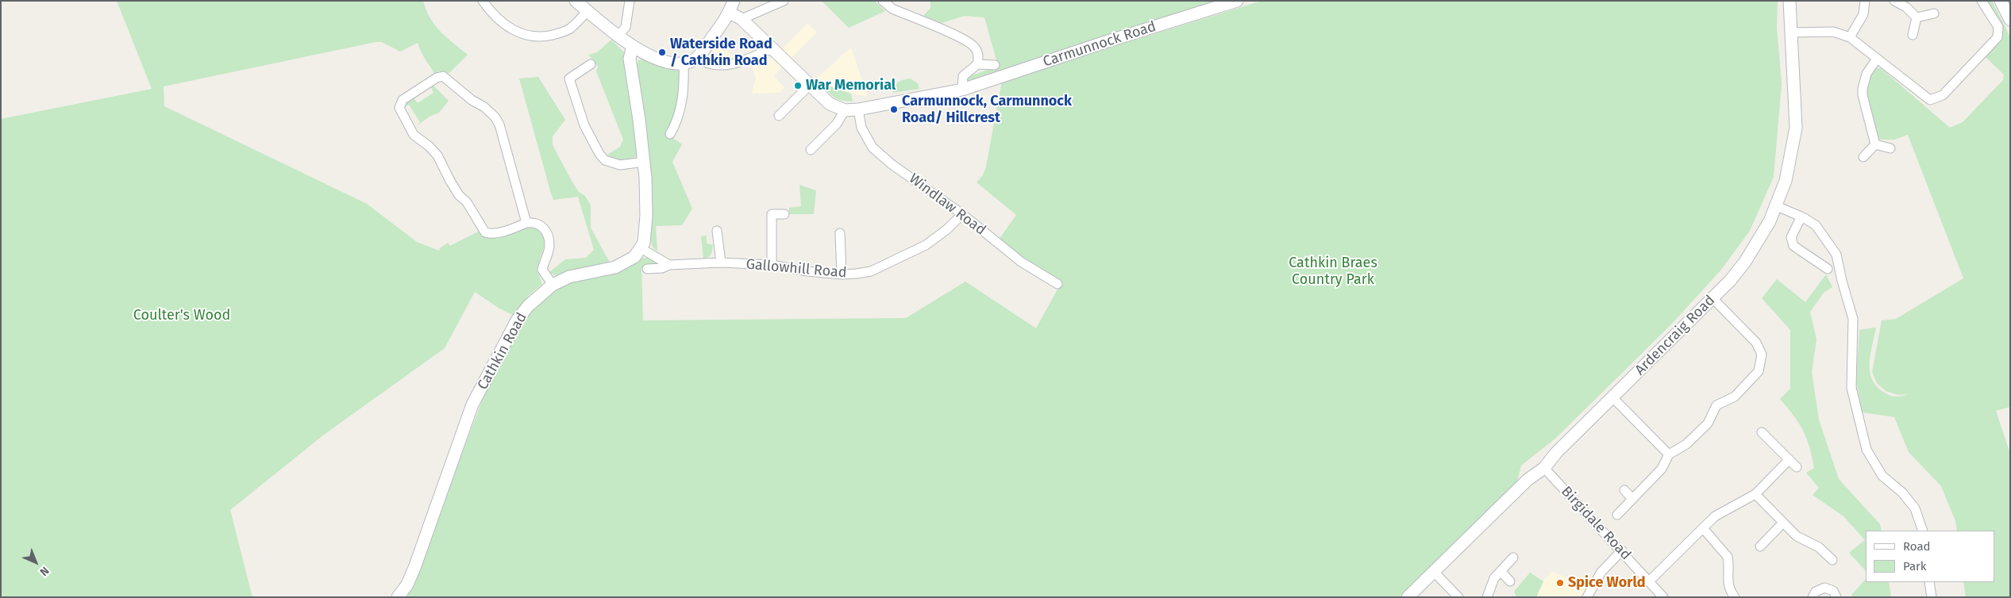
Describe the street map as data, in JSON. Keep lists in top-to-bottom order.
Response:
{
  "streets": {
    "street": [
      "Carmunnock Road",
      "Windlaw Road",
      "Gallowhill Road",
      "Ardencraig Road",
      "Cathkin Road",
      "Birgidale Road"
    ]
  },
  "crossings": [
    ["Carmunnock Road", "Windlaw Road"],
    ["Windlaw Road", "Gallowhill Road"],
    ["Ardencraig Road", "Birgidale Road"]
  ],
  "parks": ["Cathkin Braes Country Park", "Coulter's Wood"],
  "places": [
    "Waterside Road / Cathkin Road",
    "War Memorial",
    "Carmunnock, Carmunnock Road/ Hillcrest",
    "Spice World"
  ],
  "legend": ["Road", "Park"],
  "north": "bottom right"
}
